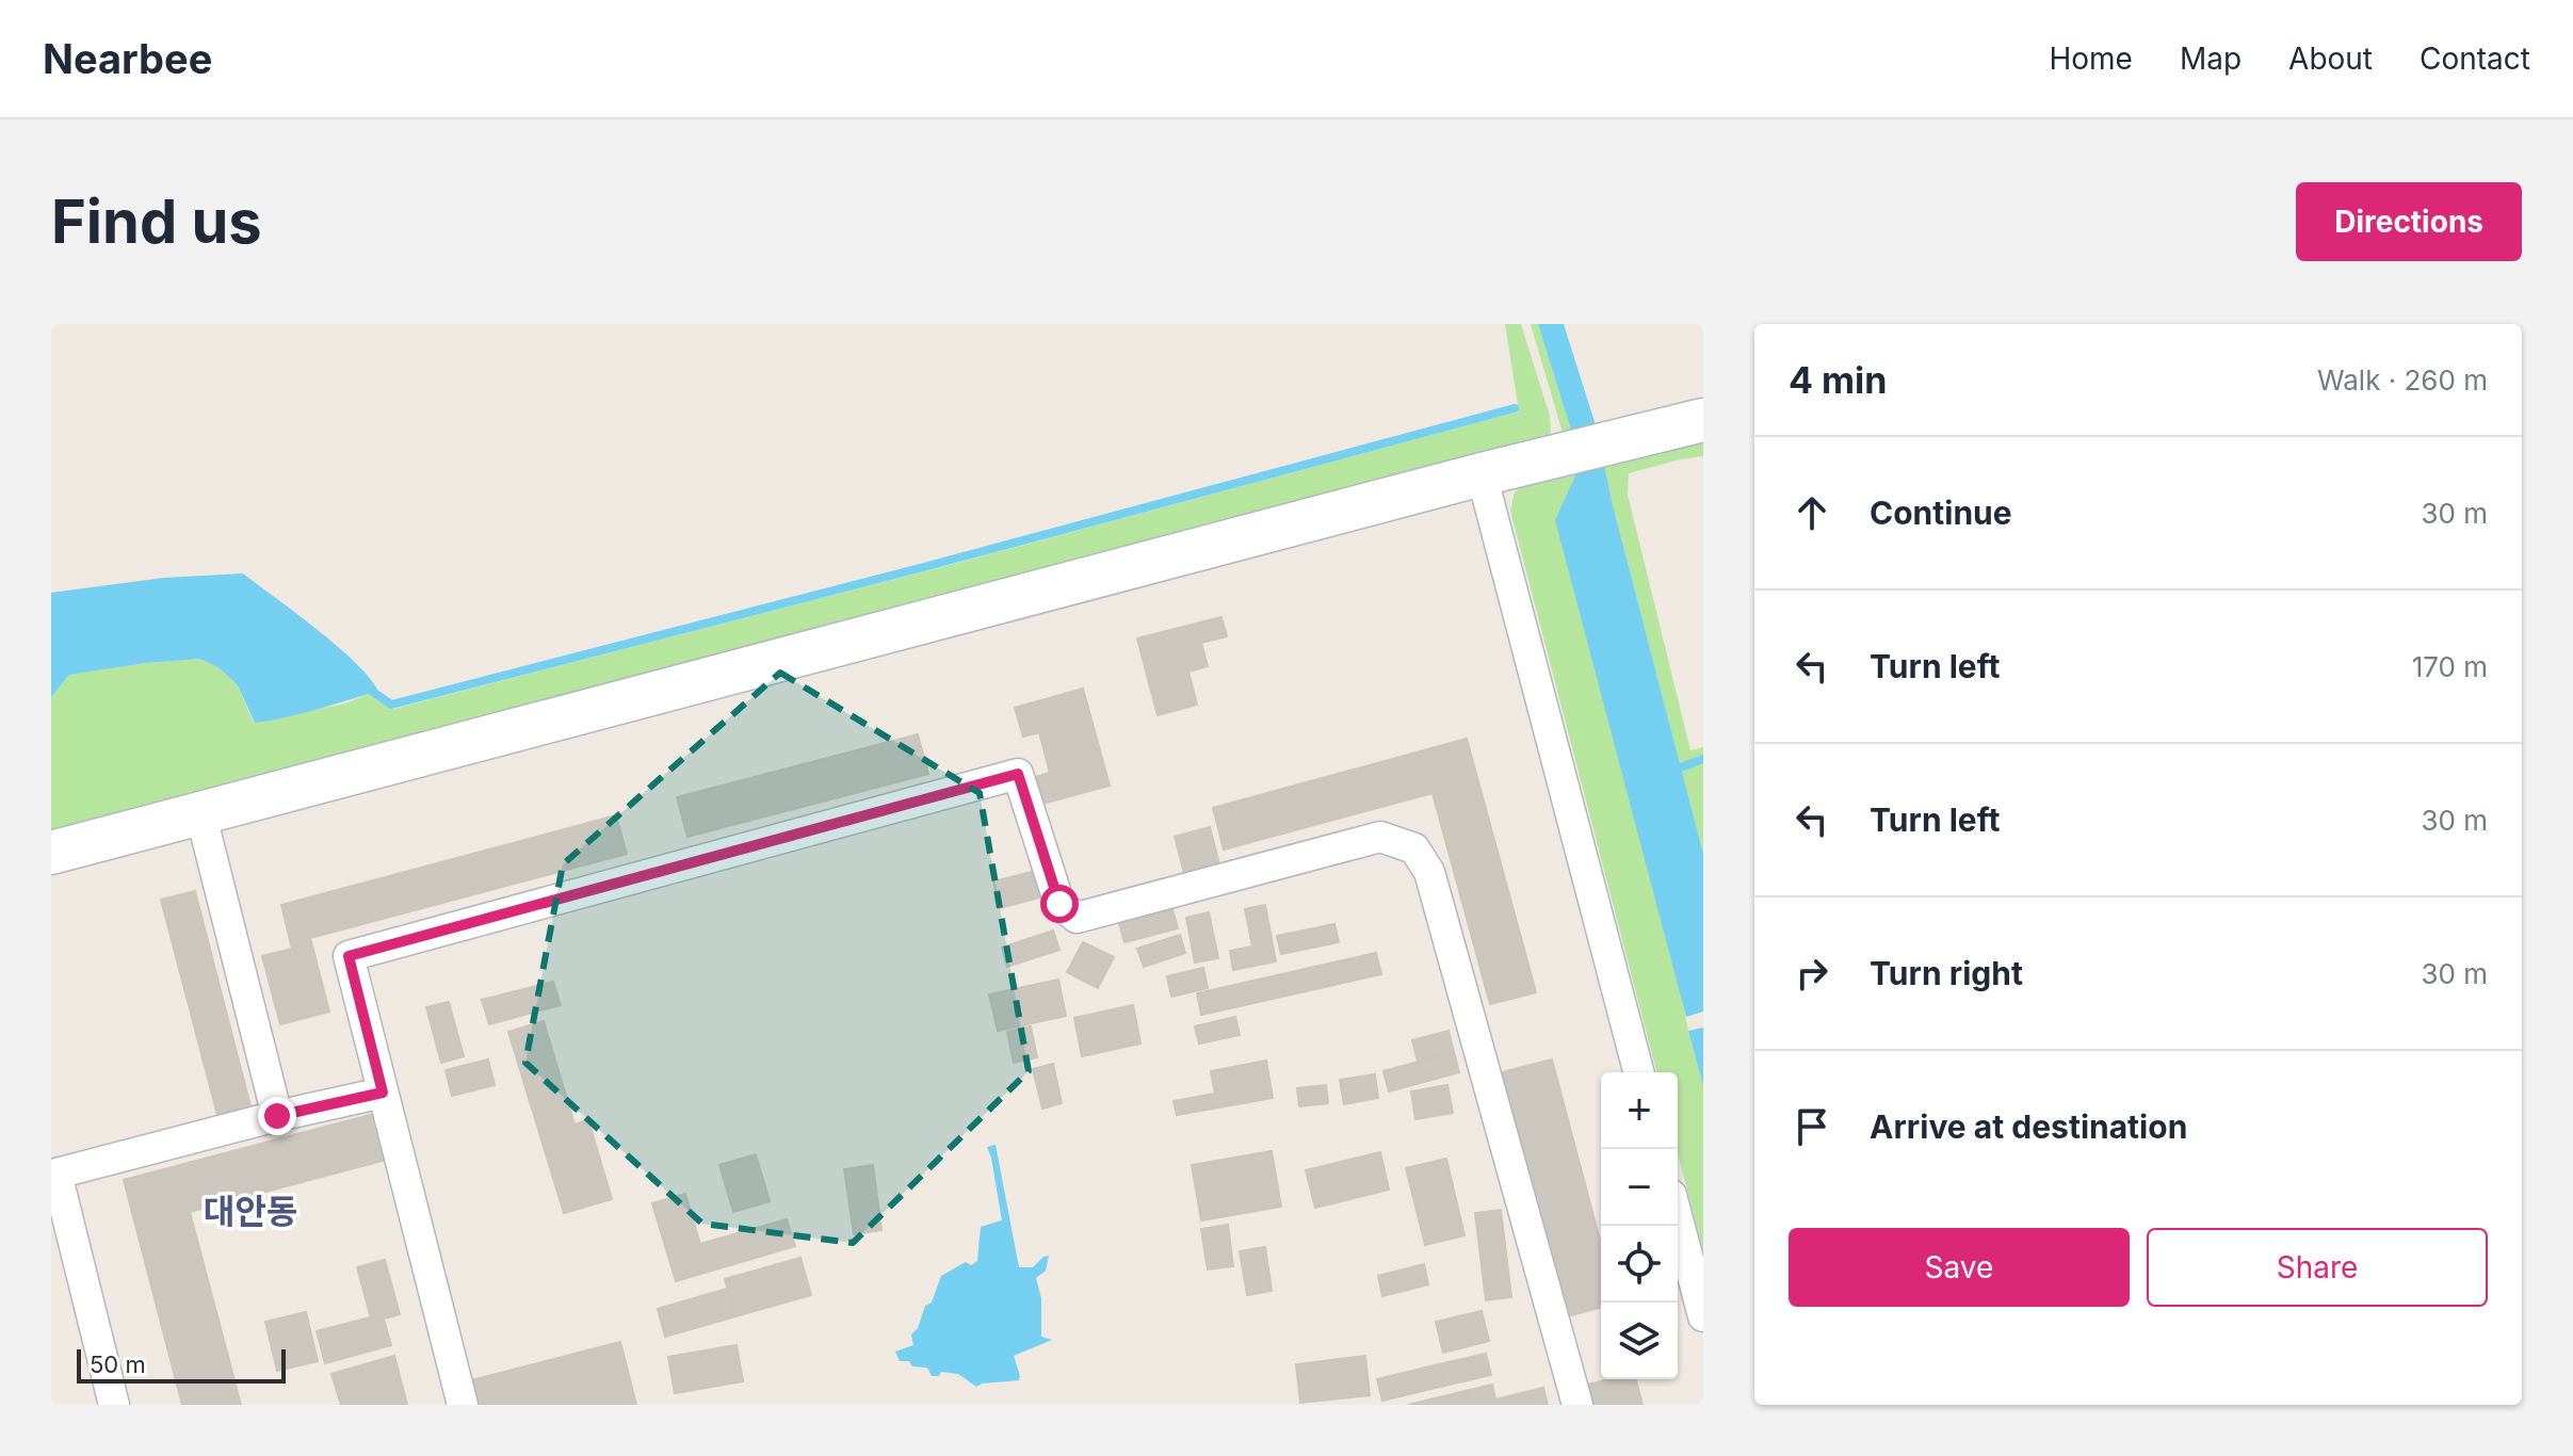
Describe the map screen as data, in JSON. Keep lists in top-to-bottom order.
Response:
{
  "districts": ["대안동"],
  "scale_bar": "50 m",
  "page": {
    "header": "Nearbee",
    "nav": [
      "Home",
      "Map",
      "About",
      "Contact"
    ],
    "buttons": [
      "Directions",
      ["Save", "Share"]
    ],
    "title": "Find us",
    "heading": ["4 min", "Walk · 260 m"],
    "list": [
      ["Continue", "30 m"],
      ["Turn left", "170 m"],
      ["Turn left", "30 m"],
      ["Turn right", "30 m"],
      "Arrive at destination"
    ],
    "map_buttons": ["+", "−"],
    "scale": "50 m"
  }
}
